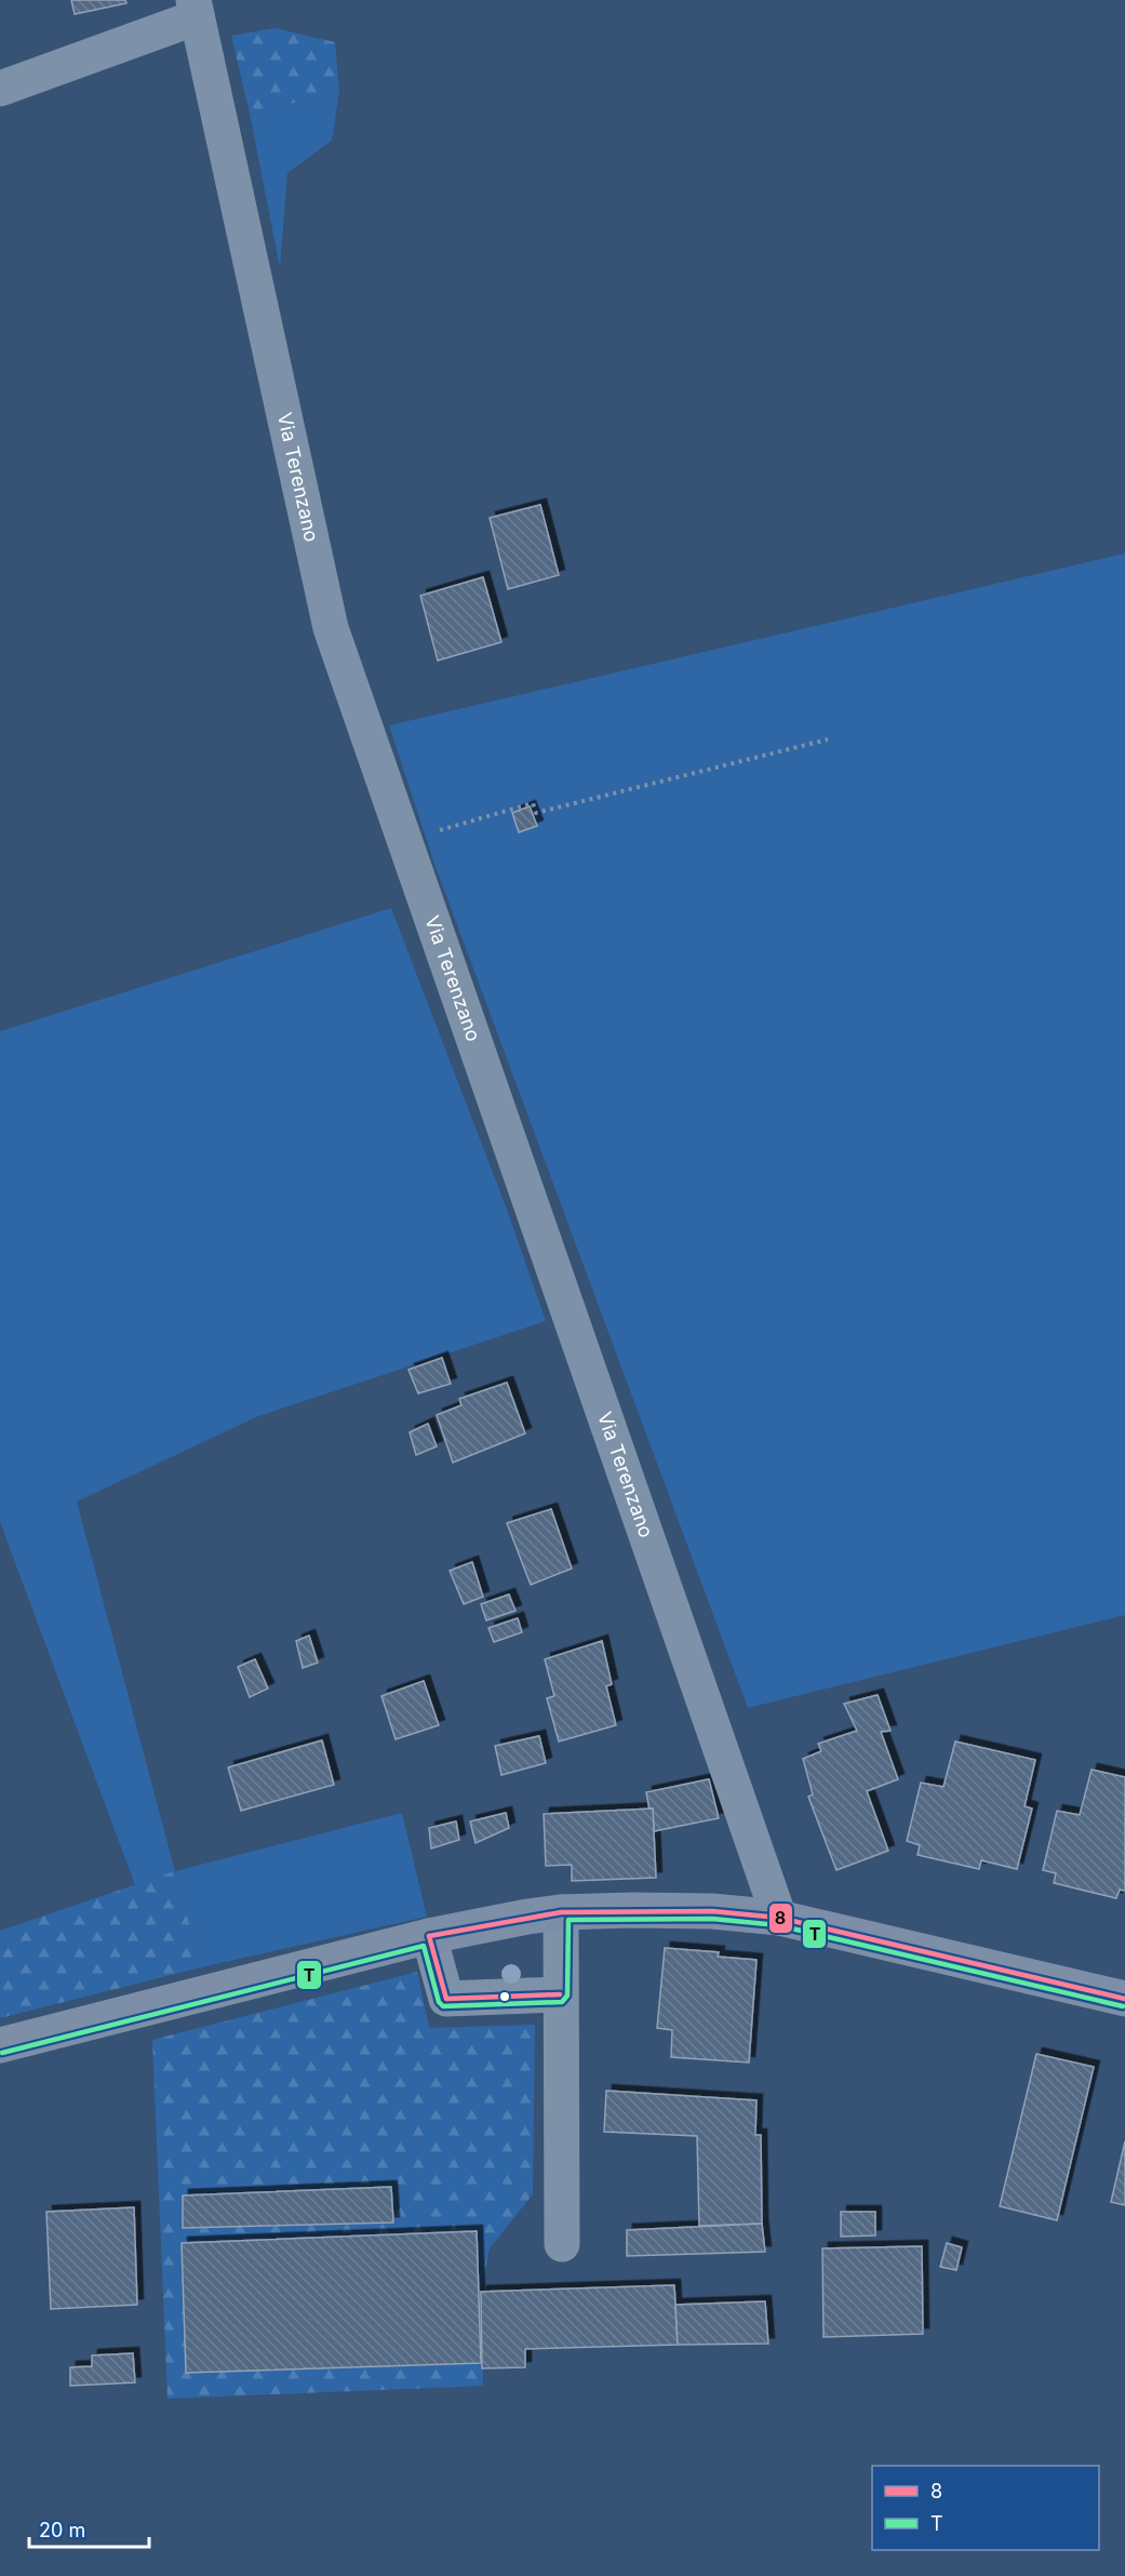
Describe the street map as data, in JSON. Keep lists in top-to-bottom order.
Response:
{
  "streets": {
    "street": ["Via Terenzano"]
  },
  "lines": ["transit line 8", "transit line T"],
  "legend": ["8", "T"],
  "scale_bar": "20 m"
}
